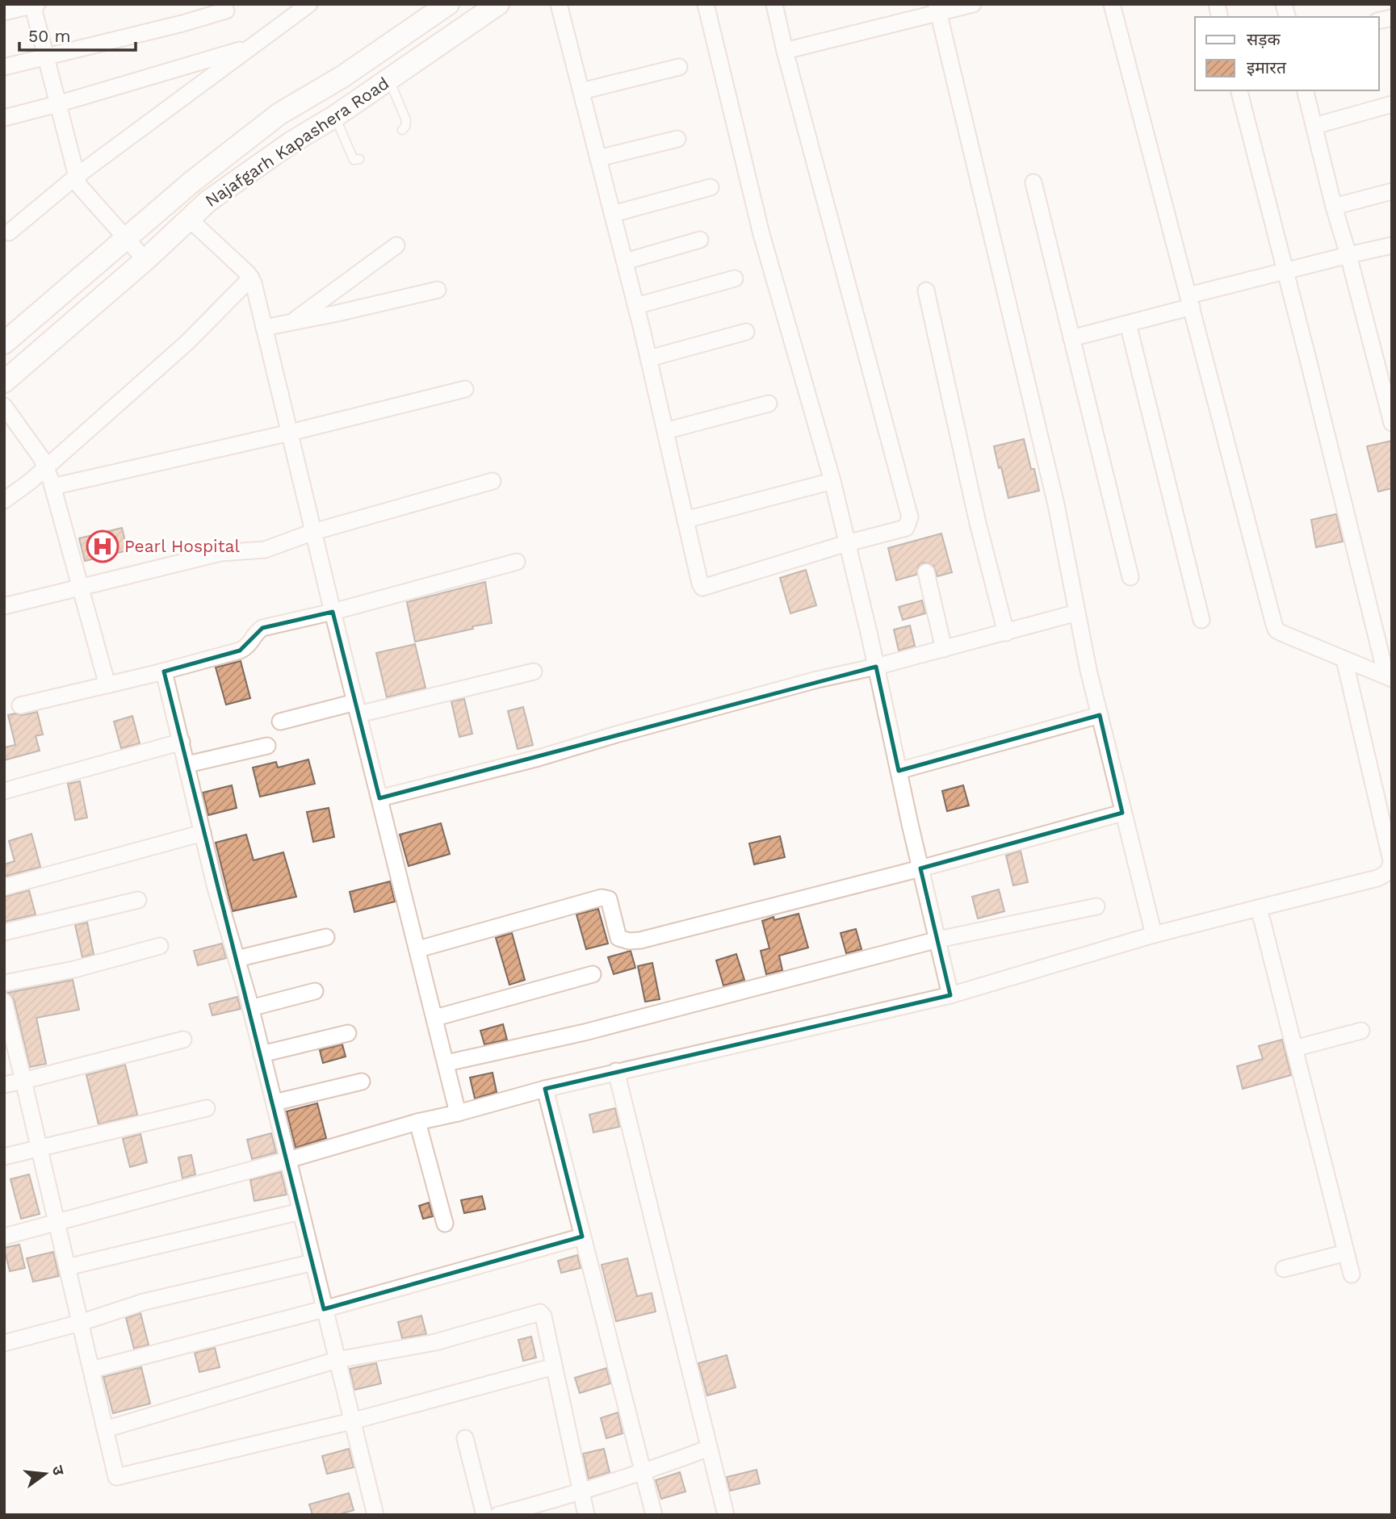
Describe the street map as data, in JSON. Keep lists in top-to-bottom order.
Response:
{
  "streets": {
    "main road": ["Najafgarh Kapashera Road"]
  },
  "places": {
    "hospital": ["Pearl Hospital"]
  },
  "legend": ["सड़क", "इमारत"],
  "scale_bar": "50 m",
  "north": "right"
}
